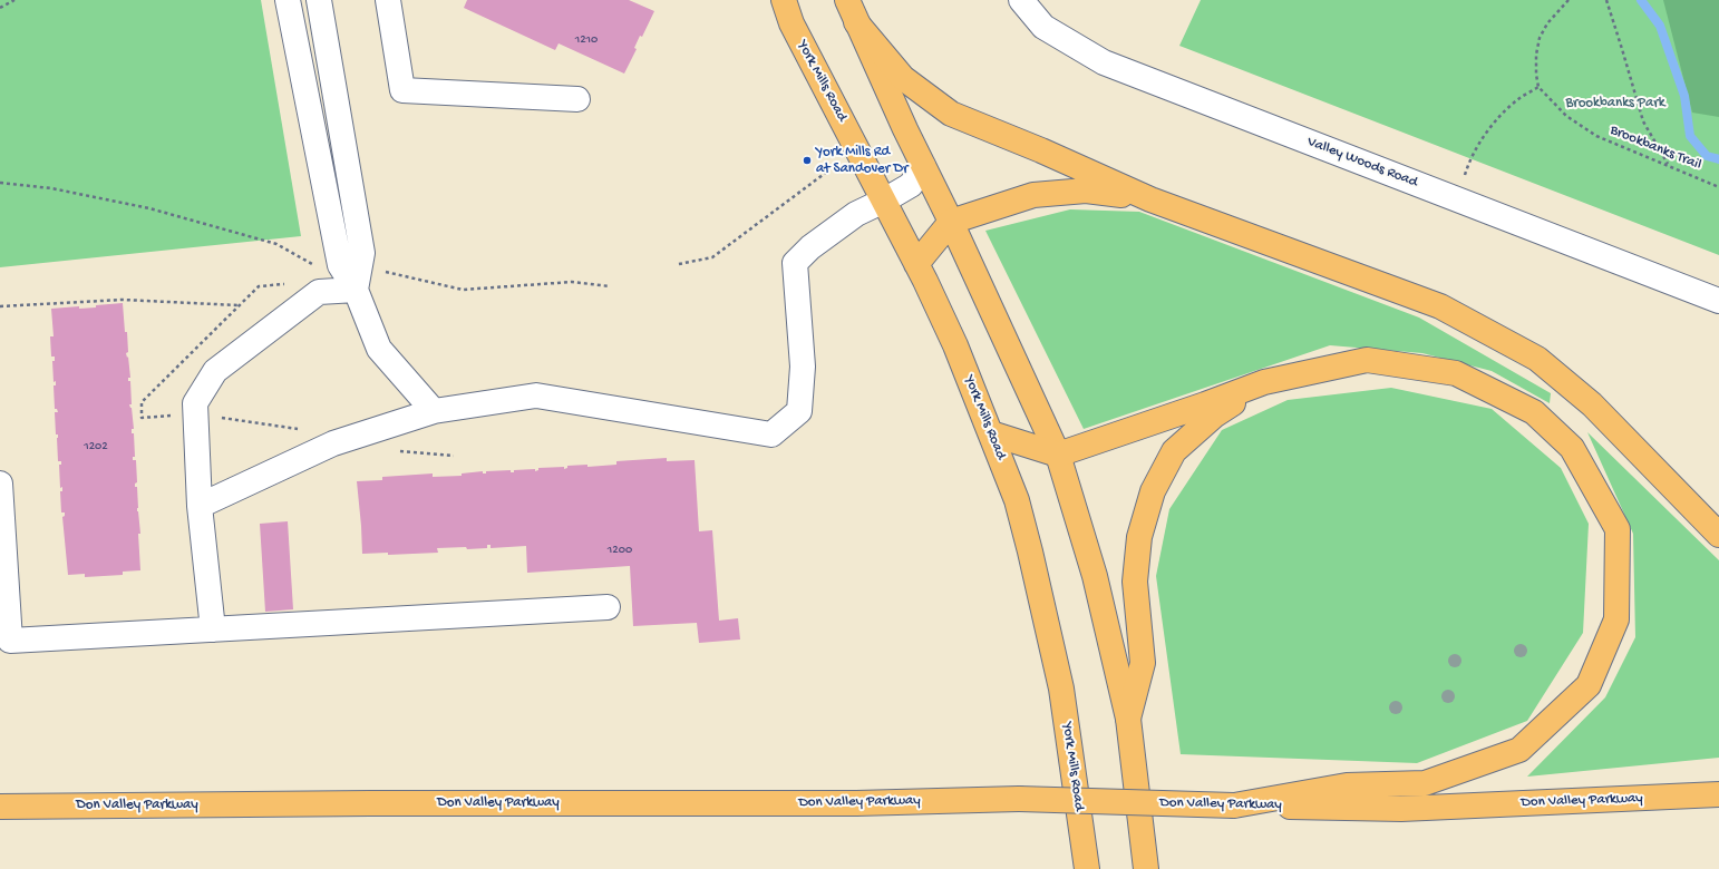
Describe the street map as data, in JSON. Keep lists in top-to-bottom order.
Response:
{
  "streets": {
    "main road": ["York Mills Road", "Don Valley Parkway"],
    "street": ["Valley Woods Road"],
    "path": ["Brookbanks Trail"]
  },
  "parks": ["Brookbanks Park"],
  "places": ["York Mills Rd at Sandover Dr"],
  "house_numbers": ["1210", "1202", "1200"]
}
